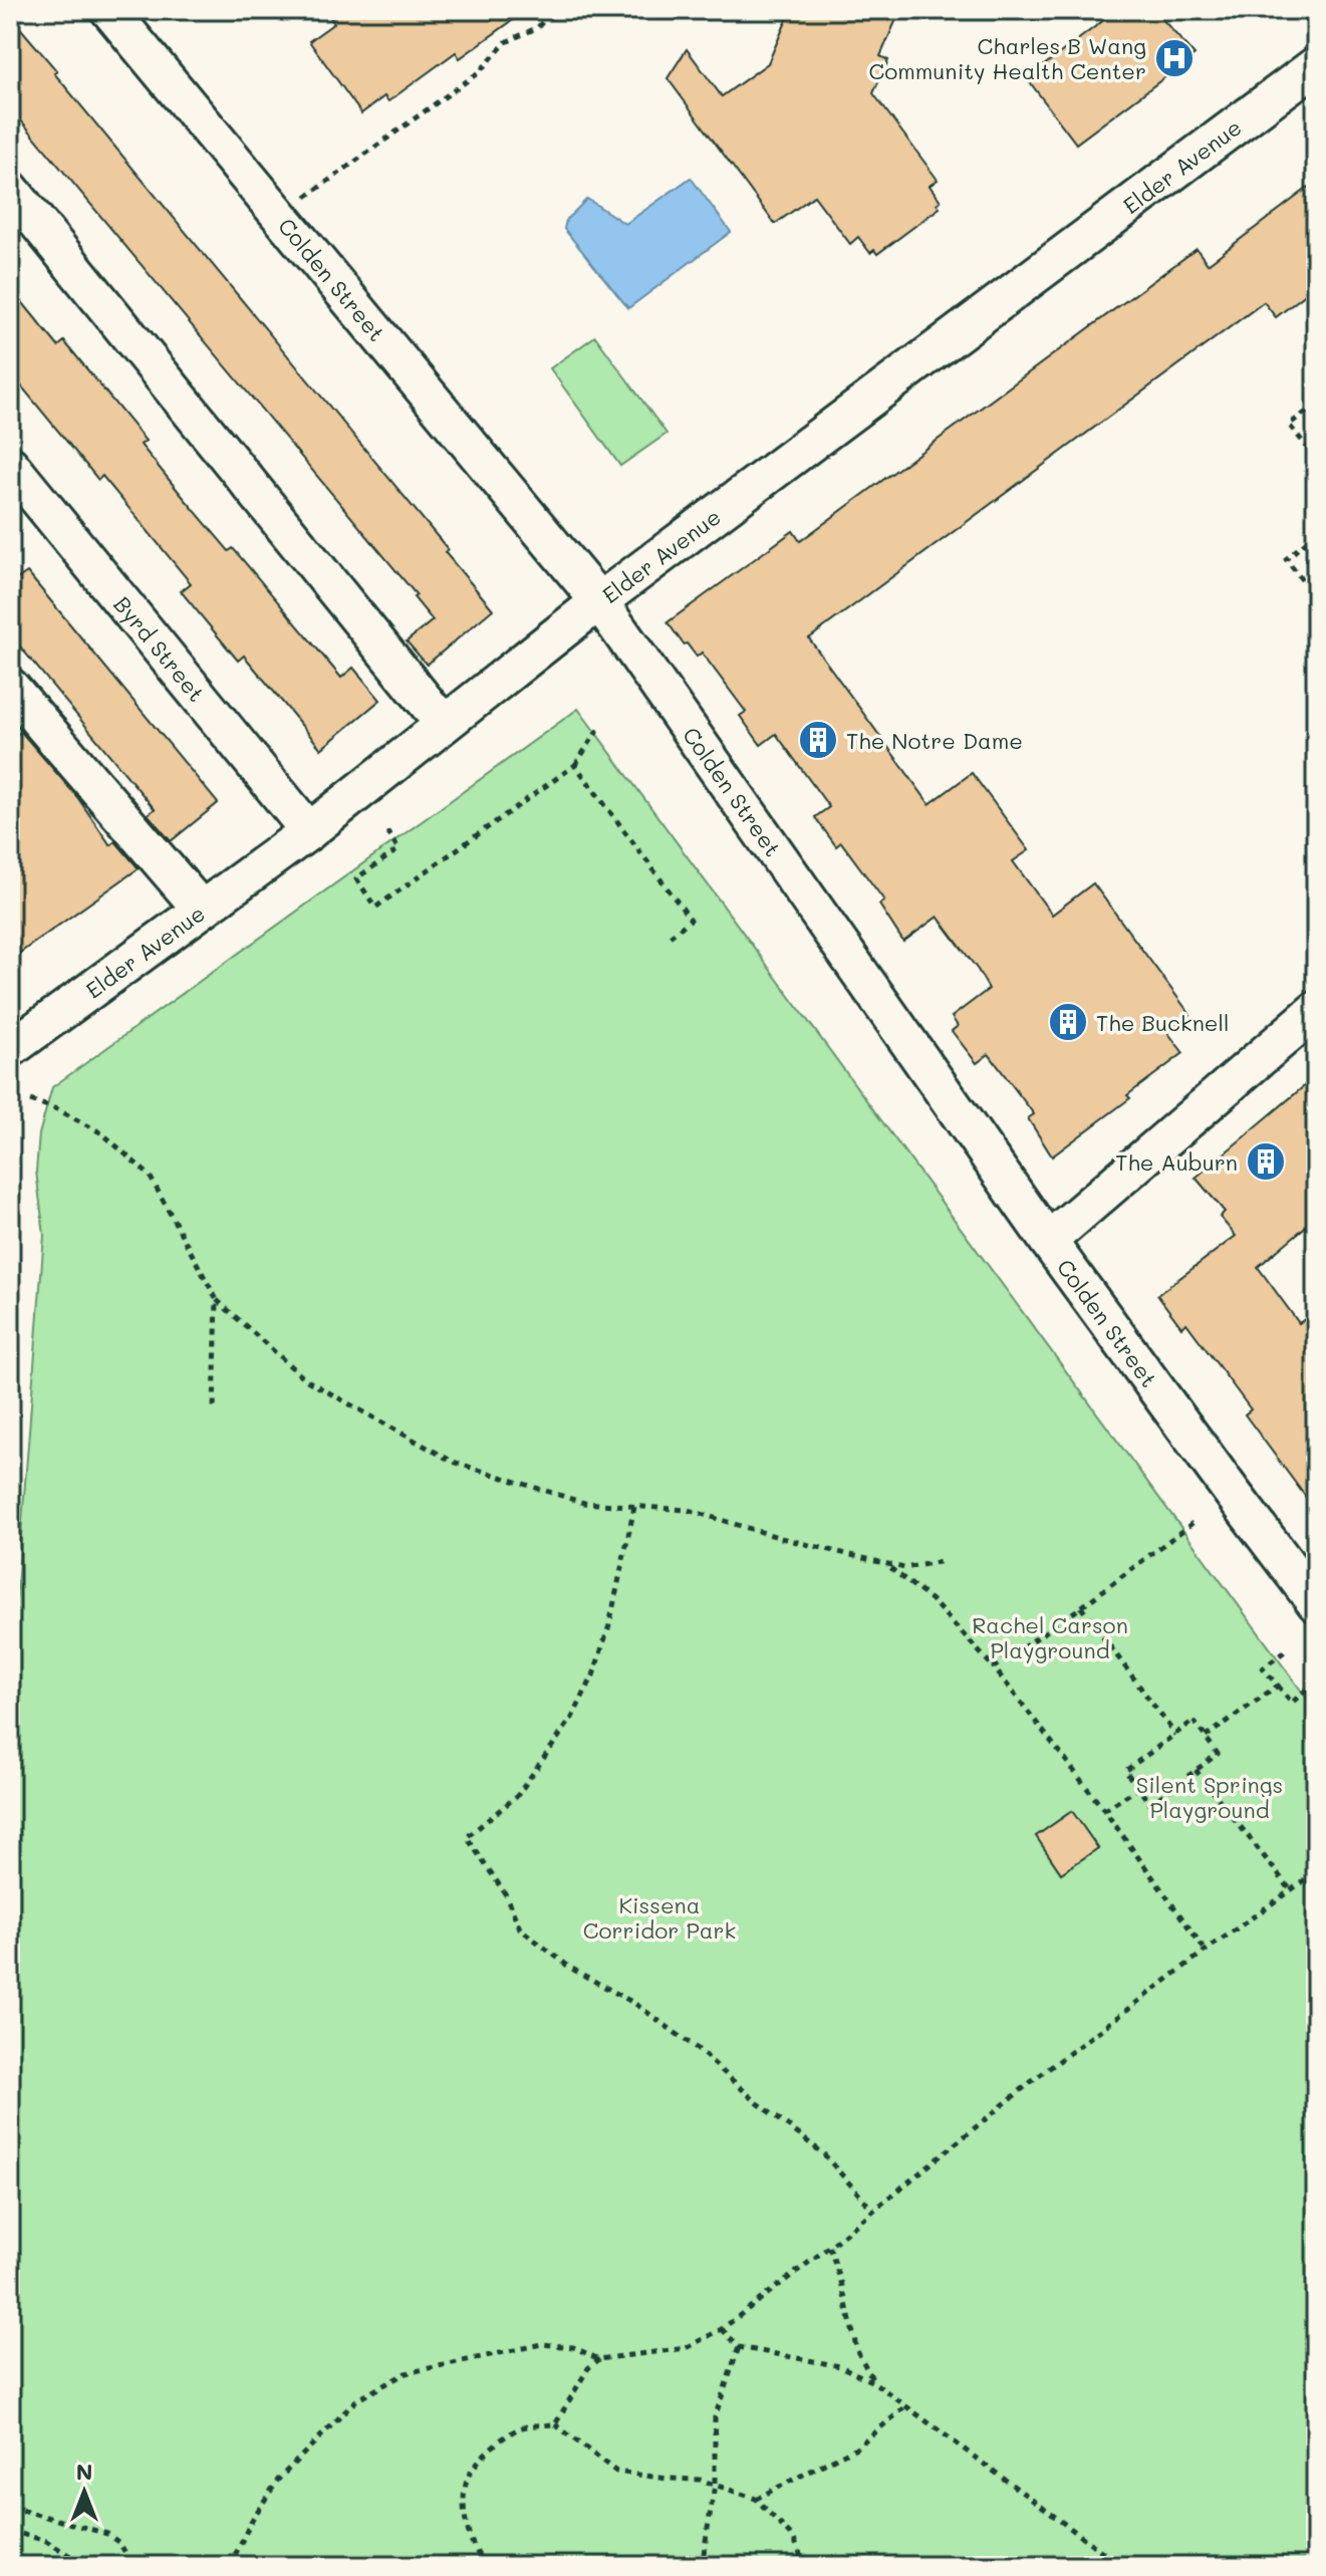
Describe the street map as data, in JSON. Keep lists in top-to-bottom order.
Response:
{
  "streets": {
    "street": ["Elder Avenue", "Colden Street", "Byrd Street"]
  },
  "crossings": [
    ["Elder Avenue", "Colden Street"],
    ["Elder Avenue", "Byrd Street"]
  ],
  "parks": ["Rachel Carson Playground", "Silent Springs Playground", "Kissena Corridor Park"],
  "places": {
    "hospital": ["Charles B Wang Community Health Center"],
    "building": ["The Notre Dame", "The Bucknell", "The Auburn"]
  },
  "north": "top"
}
